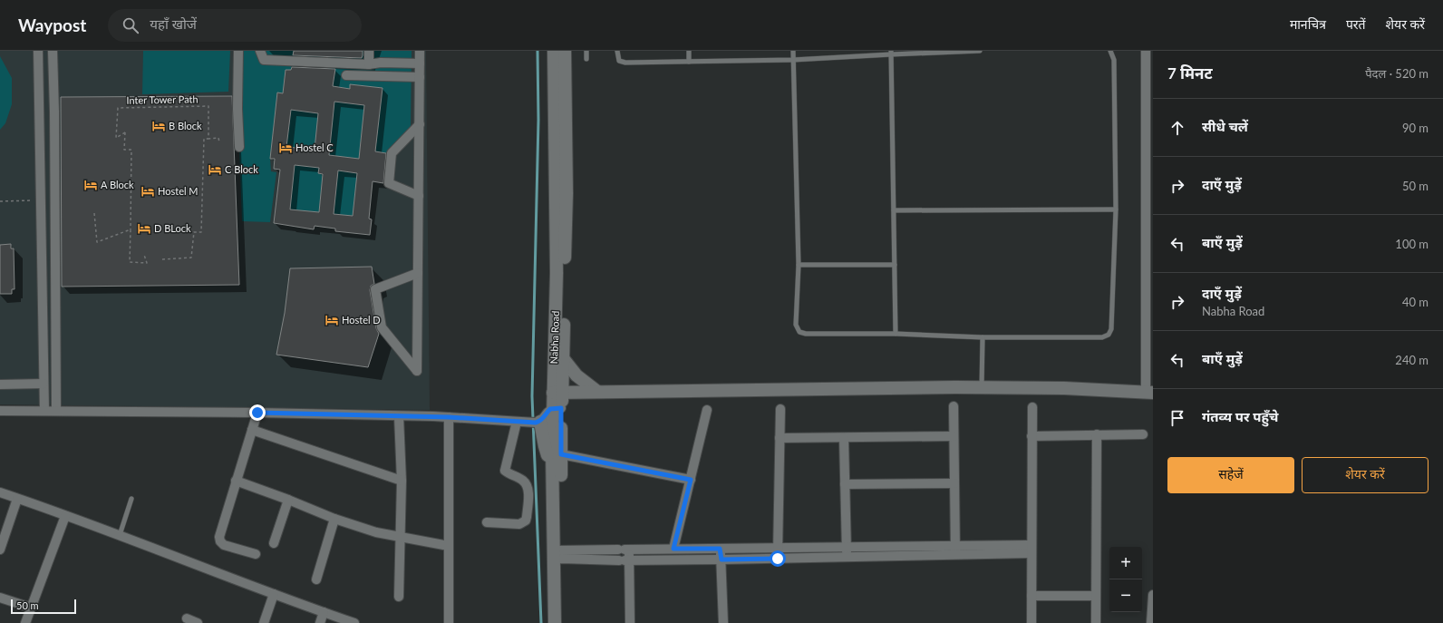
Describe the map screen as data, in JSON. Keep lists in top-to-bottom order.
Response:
{
  "streets": {
    "main road": ["Nabha Road"],
    "path": ["Inter Tower Path"]
  },
  "places": {
    "hotel": [
      "B Block",
      "Hostel C",
      "C Block",
      "A Block",
      "Hostel M",
      "D BLock",
      "Hostel D"
    ]
  },
  "scale_bar": "50 m",
  "page": {
    "header": "Waypost",
    "search": "यहाँ खोजें",
    "nav": ["मानचित्र", "परतें", "शेयर करें"],
    "heading": ["7 मिनट", "पैदल · 520 m"],
    "list": [
      ["सीधे चलें", "90 m"],
      ["दाएँ मुड़ें", "50 m"],
      ["बाएँ मुड़ें", "100 m"],
      ["दाएँ मुड़ें", "Nabha Road", "40 m"],
      ["बाएँ मुड़ें", "240 m"],
      "गंतव्य पर पहुँचे"
    ],
    "buttons": ["सहेजें", "शेयर करें"],
    "map_buttons": ["+", "−"],
    "scale": "50 m"
  }
}
